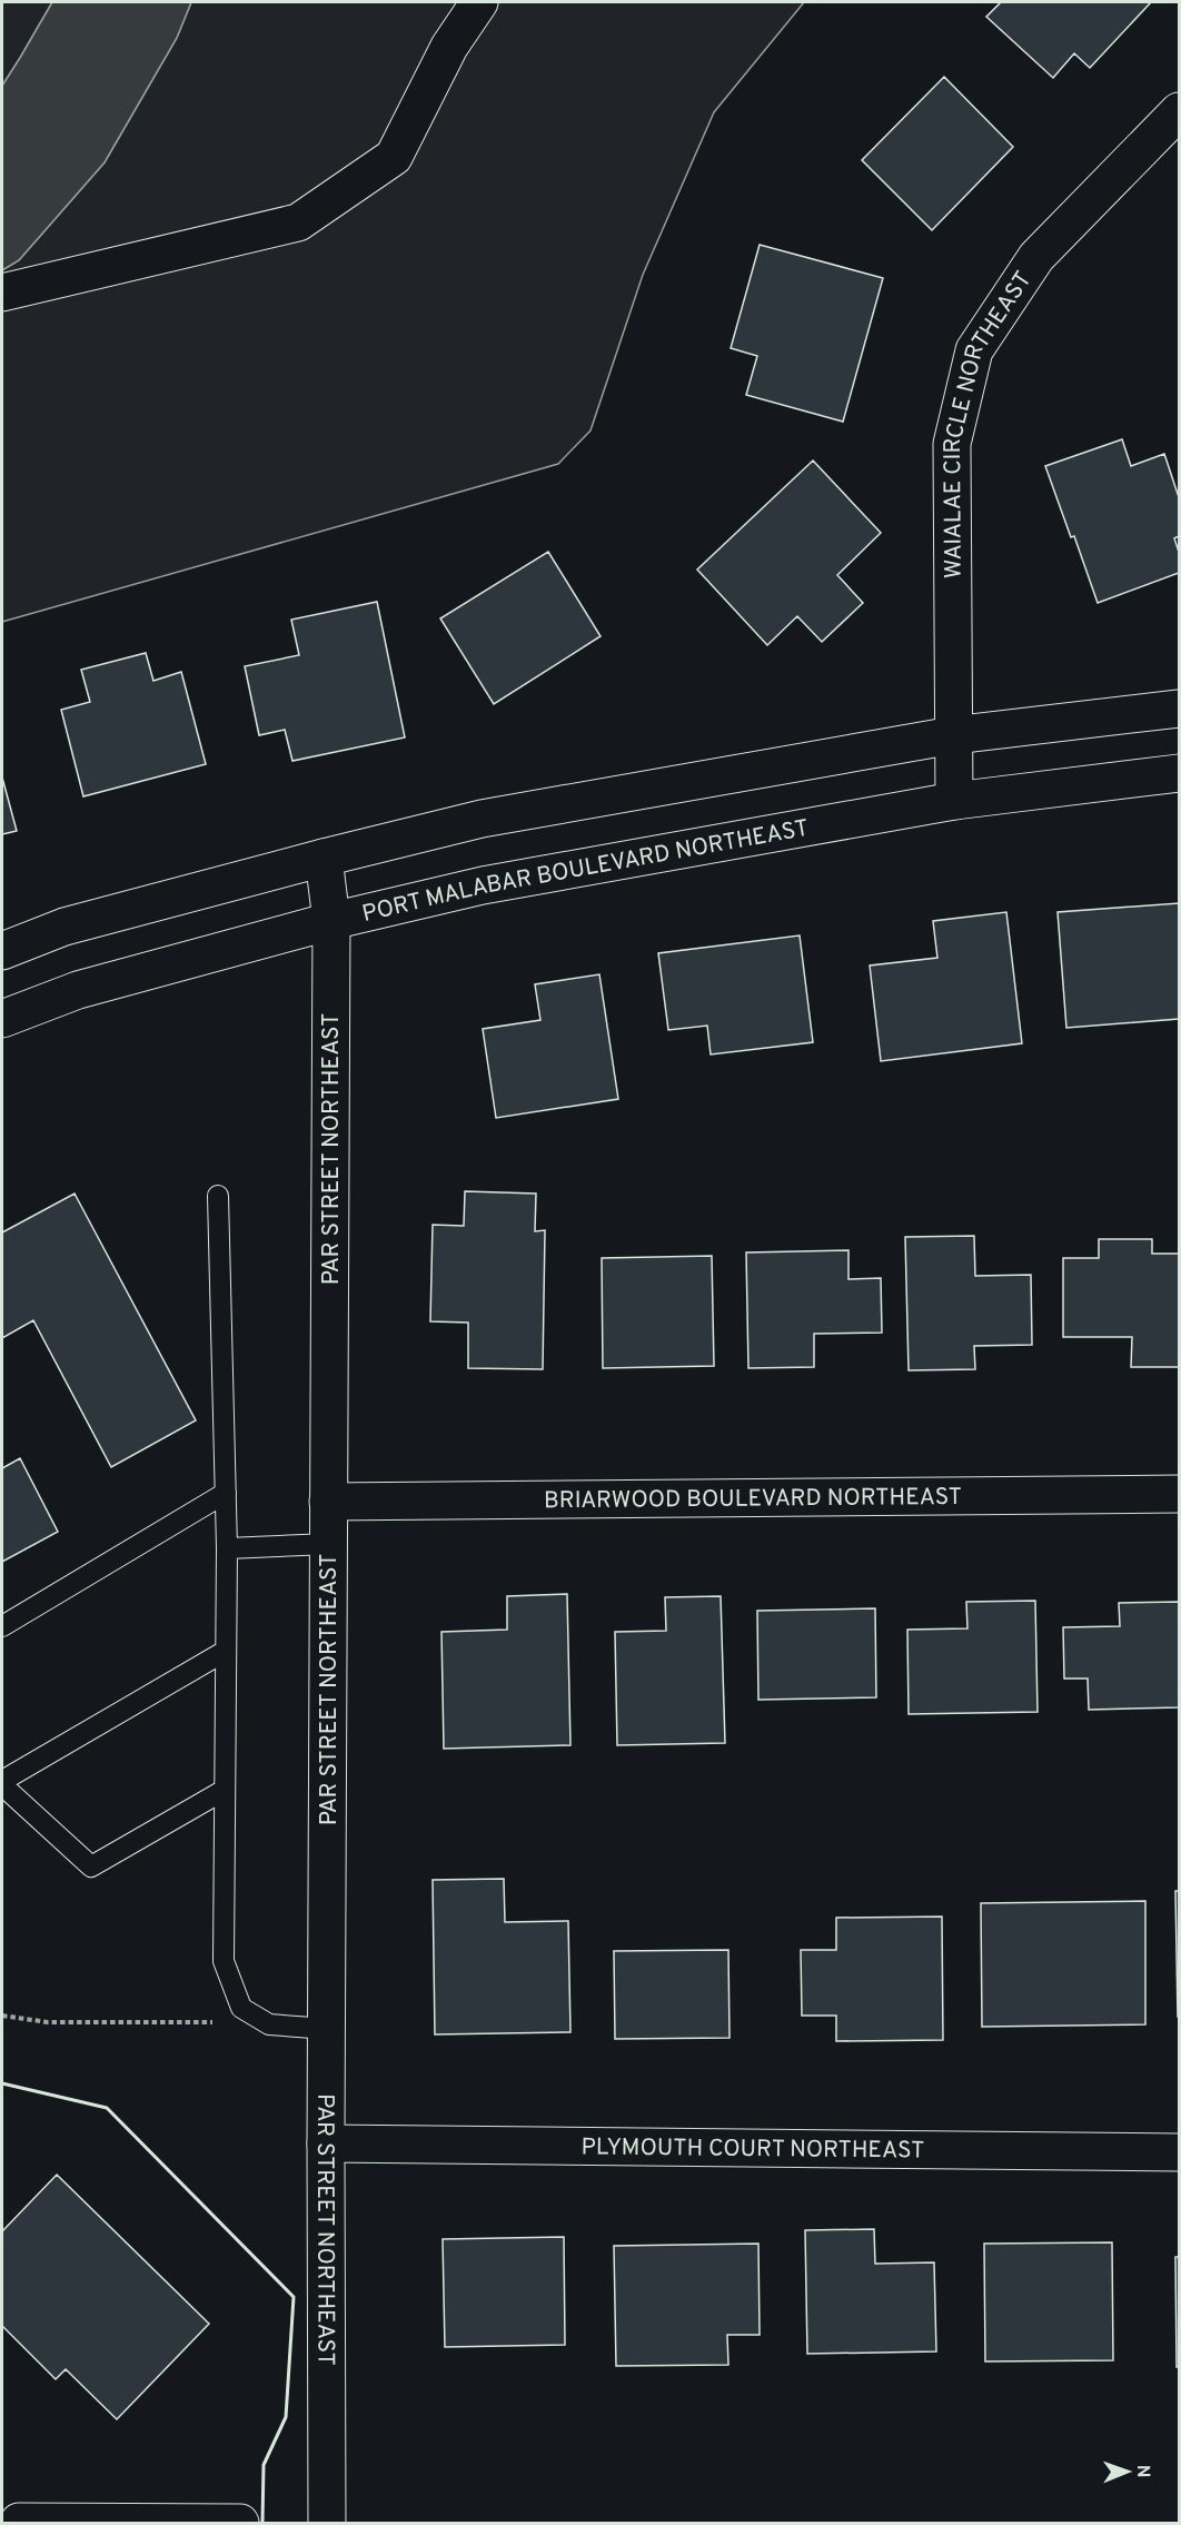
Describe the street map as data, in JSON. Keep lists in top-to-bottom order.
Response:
{
  "streets": {
    "street": [
      "WAIALAE CIRCLE NORTHEAST",
      "PORT MALABAR BOULEVARD NORTHEAST",
      "PAR STREET NORTHEAST",
      "BRIARWOOD BOULEVARD NORTHEAST",
      "PLYMOUTH COURT NORTHEAST"
    ]
  },
  "crossings": [
    ["WAIALAE CIRCLE NORTHEAST", "PORT MALABAR BOULEVARD NORTHEAST"],
    ["PORT MALABAR BOULEVARD NORTHEAST", "PAR STREET NORTHEAST"],
    ["PAR STREET NORTHEAST", "BRIARWOOD BOULEVARD NORTHEAST"],
    ["PAR STREET NORTHEAST", "PLYMOUTH COURT NORTHEAST"]
  ],
  "north": "right"
}
